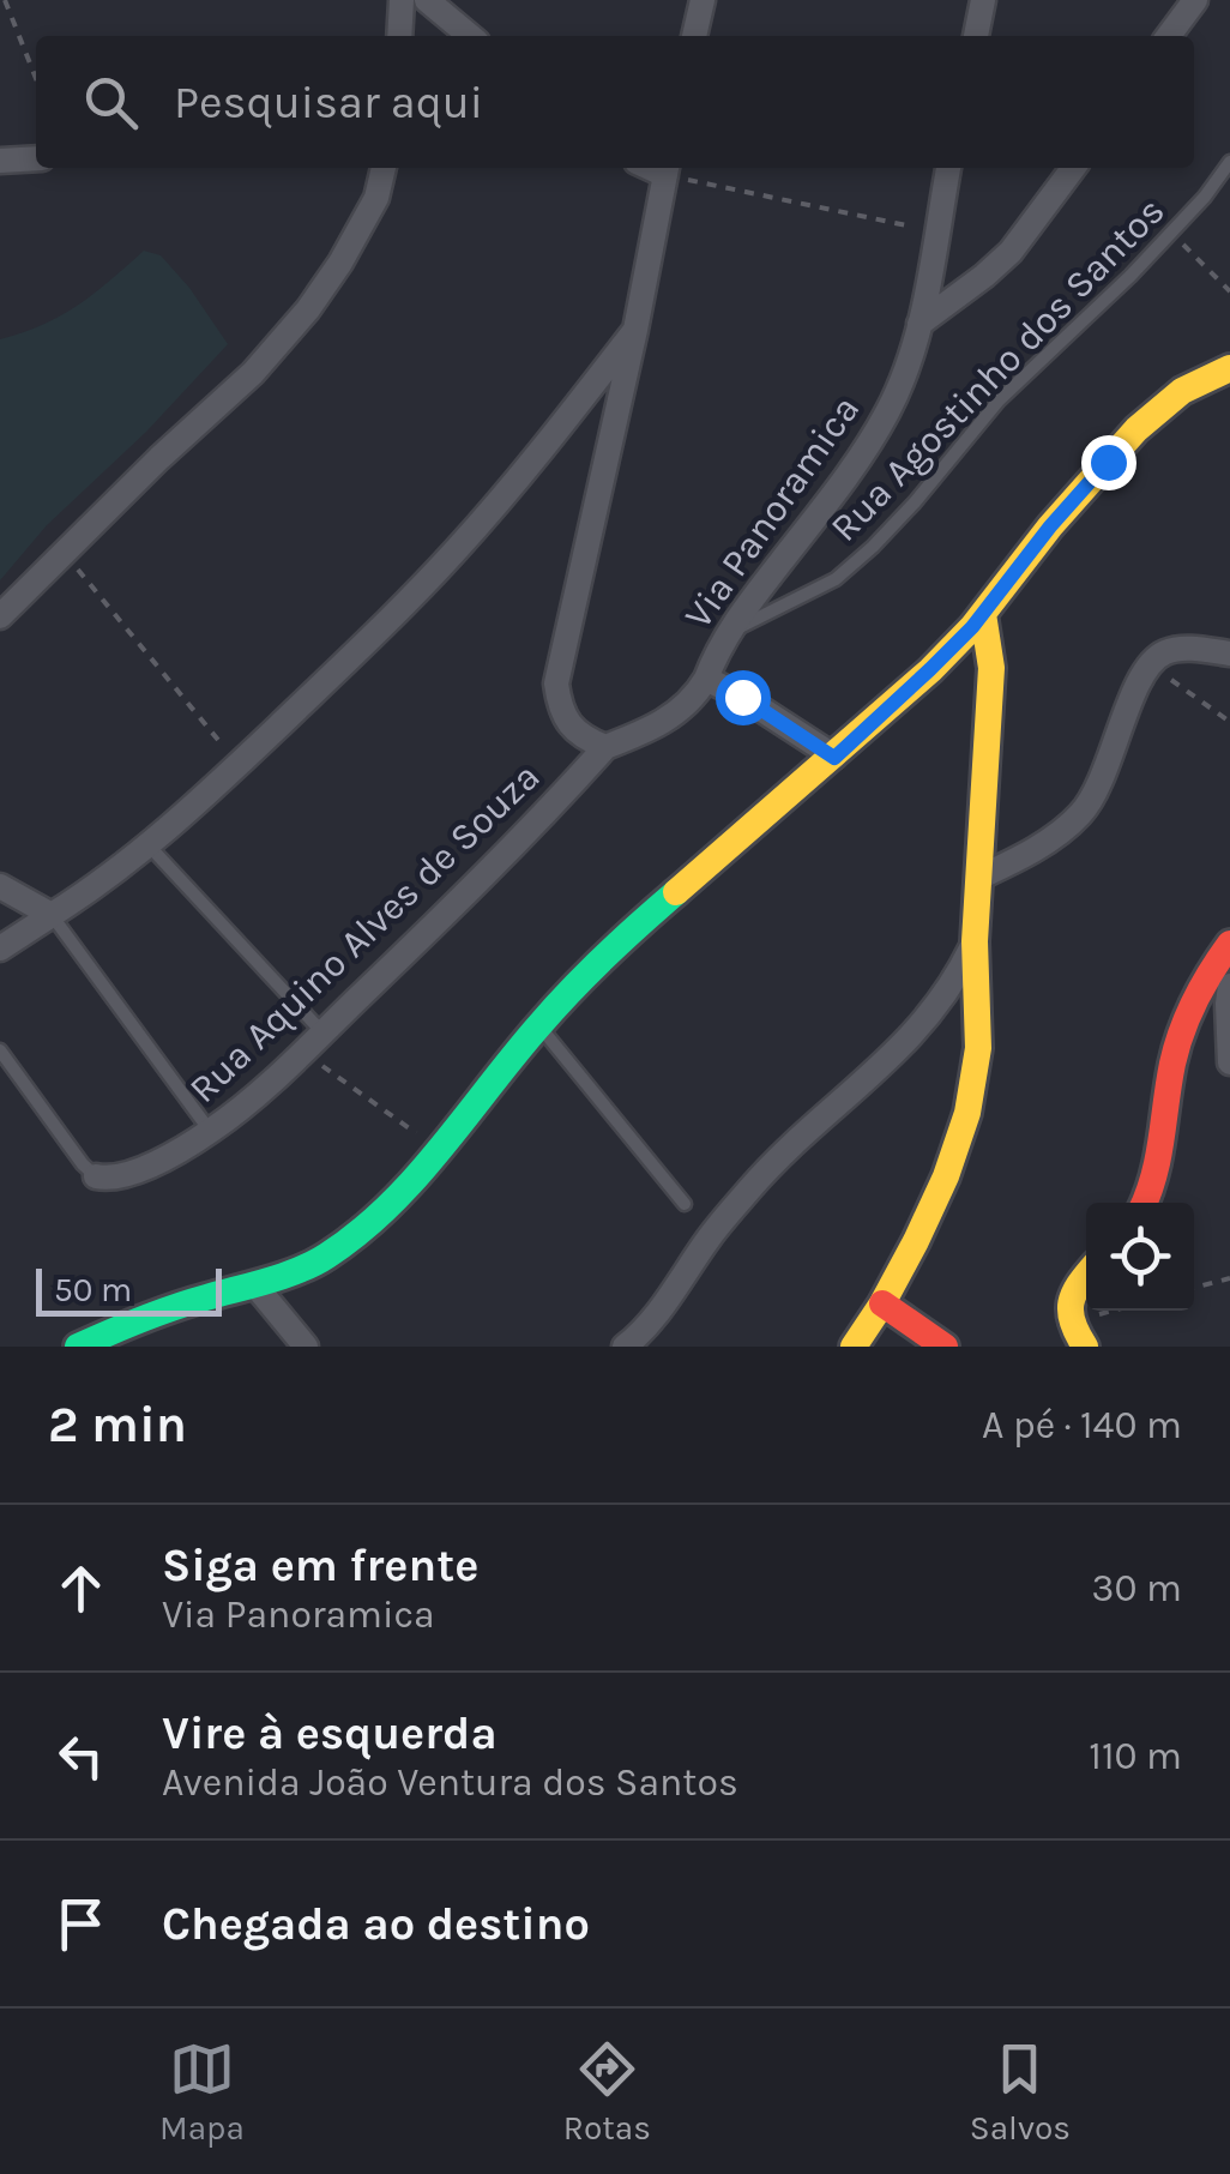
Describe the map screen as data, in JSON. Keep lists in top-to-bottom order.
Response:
{
  "streets": {
    "street": ["Via Panoramica", "Rua Aquino Alves de Souza"],
    "lane": ["Rua Agostinho dos Santos"]
  },
  "crossings": [
    ["Rua Agostinho dos Santos", "Via Panoramica"]
  ],
  "scale_bar": "50 m",
  "page": {
    "search": "Pesquisar aqui",
    "scale": "50 m",
    "heading": ["2 min", "A pé · 140 m"],
    "list": [
      ["Siga em frente", "Via Panoramica", "30 m"],
      ["Vire à esquerda", "Avenida João Ventura dos Santos", "110 m"],
      "Chegada ao destino"
    ],
    "nav": ["Mapa", "Rotas", "Salvos"]
  }
}
